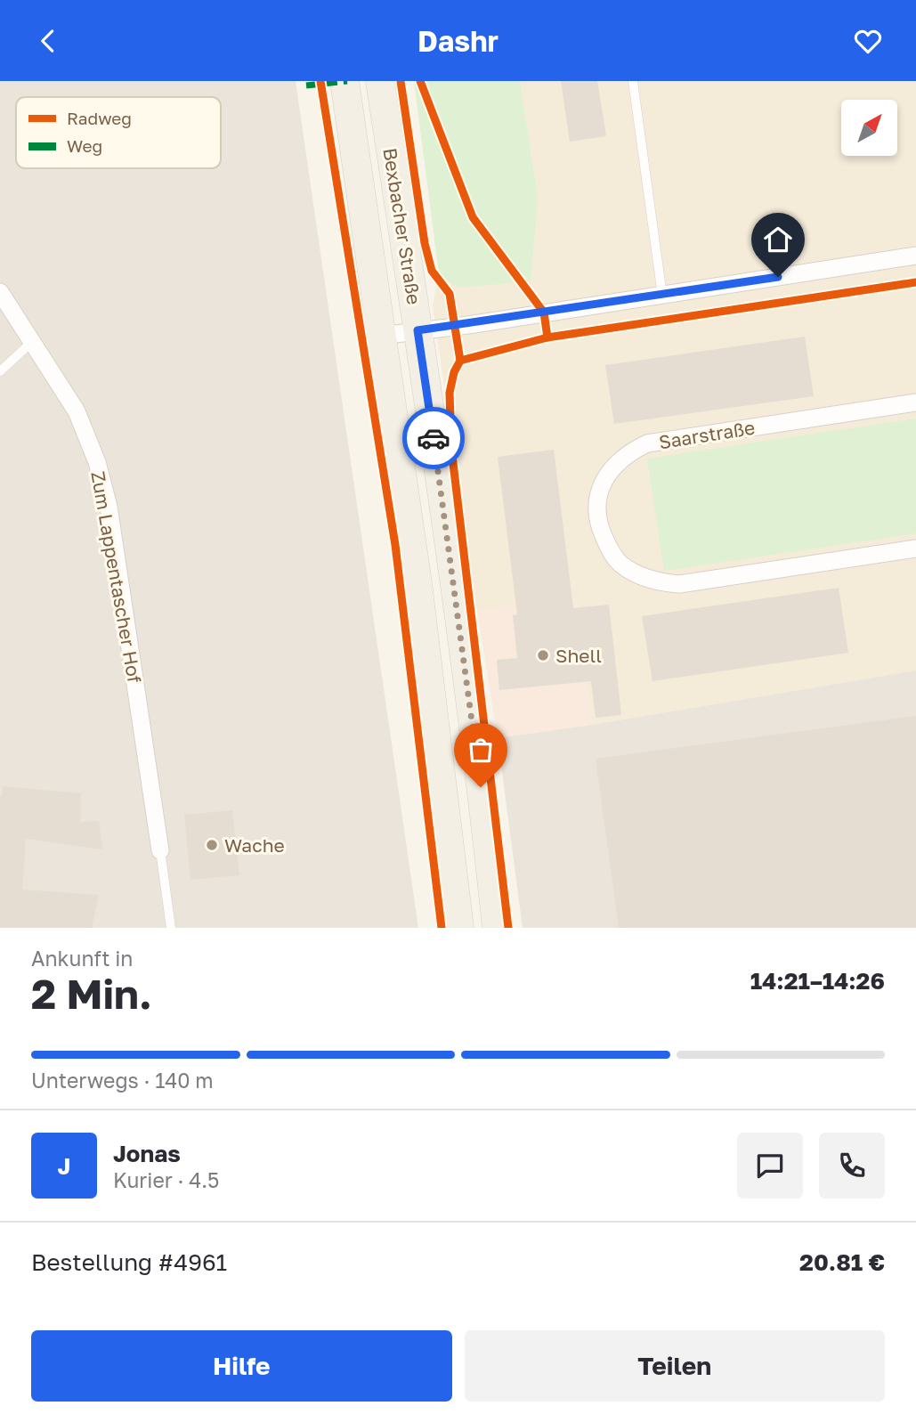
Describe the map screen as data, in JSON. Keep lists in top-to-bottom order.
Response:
{
  "streets": {
    "main road": ["Bexbacher Straße"],
    "street": ["Saarstraße", "Zum Lappentascher Hof"]
  },
  "places": ["Shell", "Wache"],
  "legend": ["Radweg", "Weg"],
  "north": "top right",
  "page": {
    "header": "Dashr",
    "heading": ["2 Min.", "Ankunft in", "14:21–14:26"],
    "panel": [
      "Jonas",
      "Kurier · 4.5",
      "Bestellung #4961",
      "20.81 €"
    ],
    "bar": "Unterwegs · 140 m",
    "round": "J",
    "buttons": ["Hilfe", "Teilen"]
  }
}
